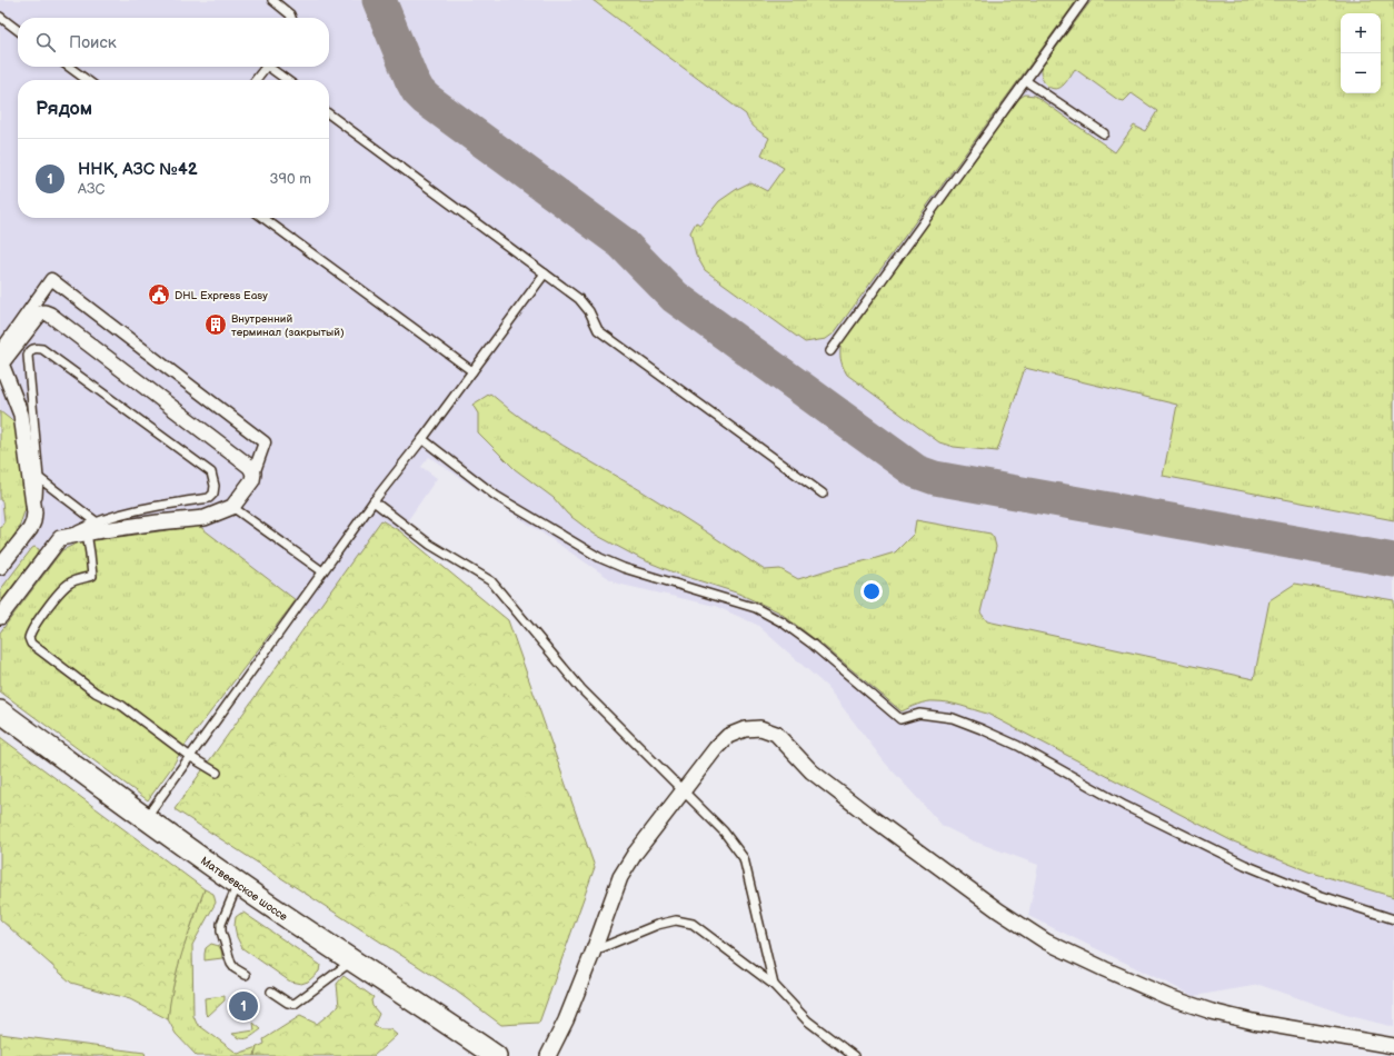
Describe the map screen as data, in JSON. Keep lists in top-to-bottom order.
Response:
{
  "streets": {
    "main road": ["Матвеевское шоссе"]
  },
  "places": {
    "public building": ["DHL Express Easy"],
    "building": ["Внутренний терминал (закрытый)"]
  },
  "page": {
    "map_buttons": ["+", "−"],
    "search": "Поиск",
    "heading": "Рядом",
    "list": [
      {
        "mark": "1",
        "name": "ННК, АЗС №42",
        "note": "АЗС",
        "value": "390 m"
      }
    ],
    "pins": "1"
  }
}
